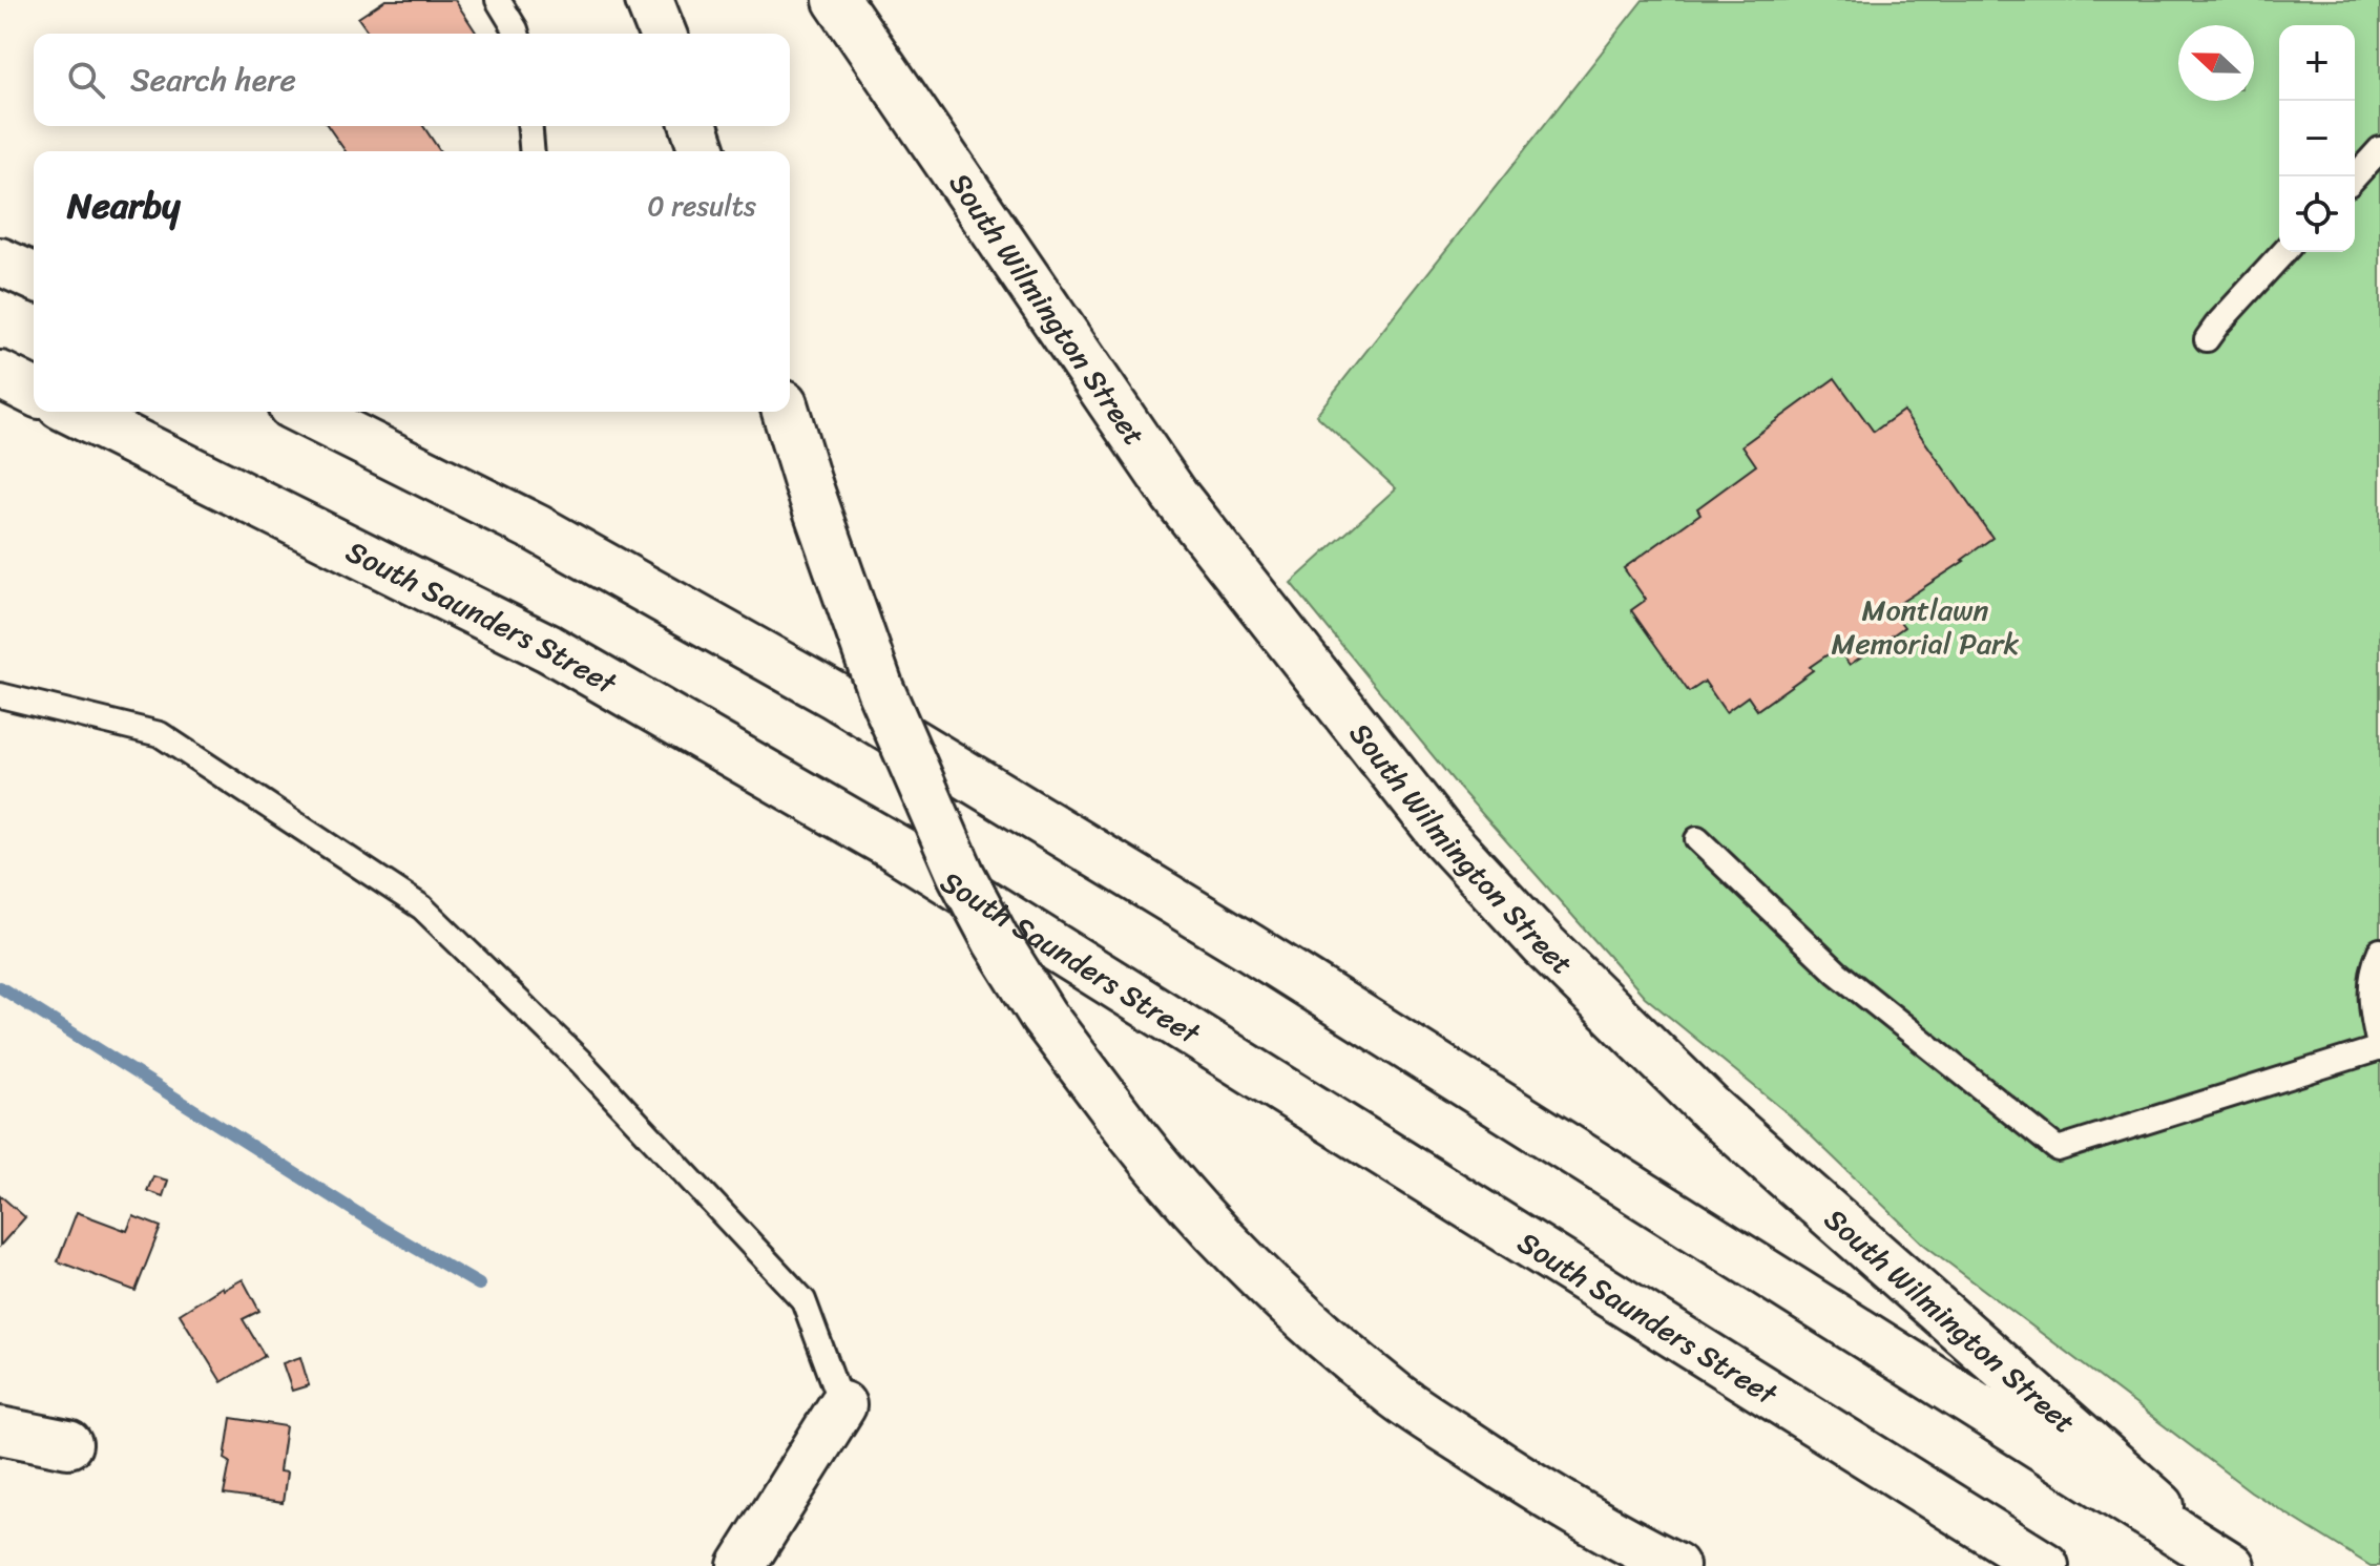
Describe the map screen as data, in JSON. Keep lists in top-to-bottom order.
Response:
{
  "streets": {
    "main road": ["South Wilmington Street", "South Saunders Street"]
  },
  "parks": ["Montlawn Memorial Park"],
  "north": "left",
  "page": {
    "map_buttons": ["+", "−"],
    "search": "Search here",
    "heading": ["Nearby", "0 results"]
  }
}
